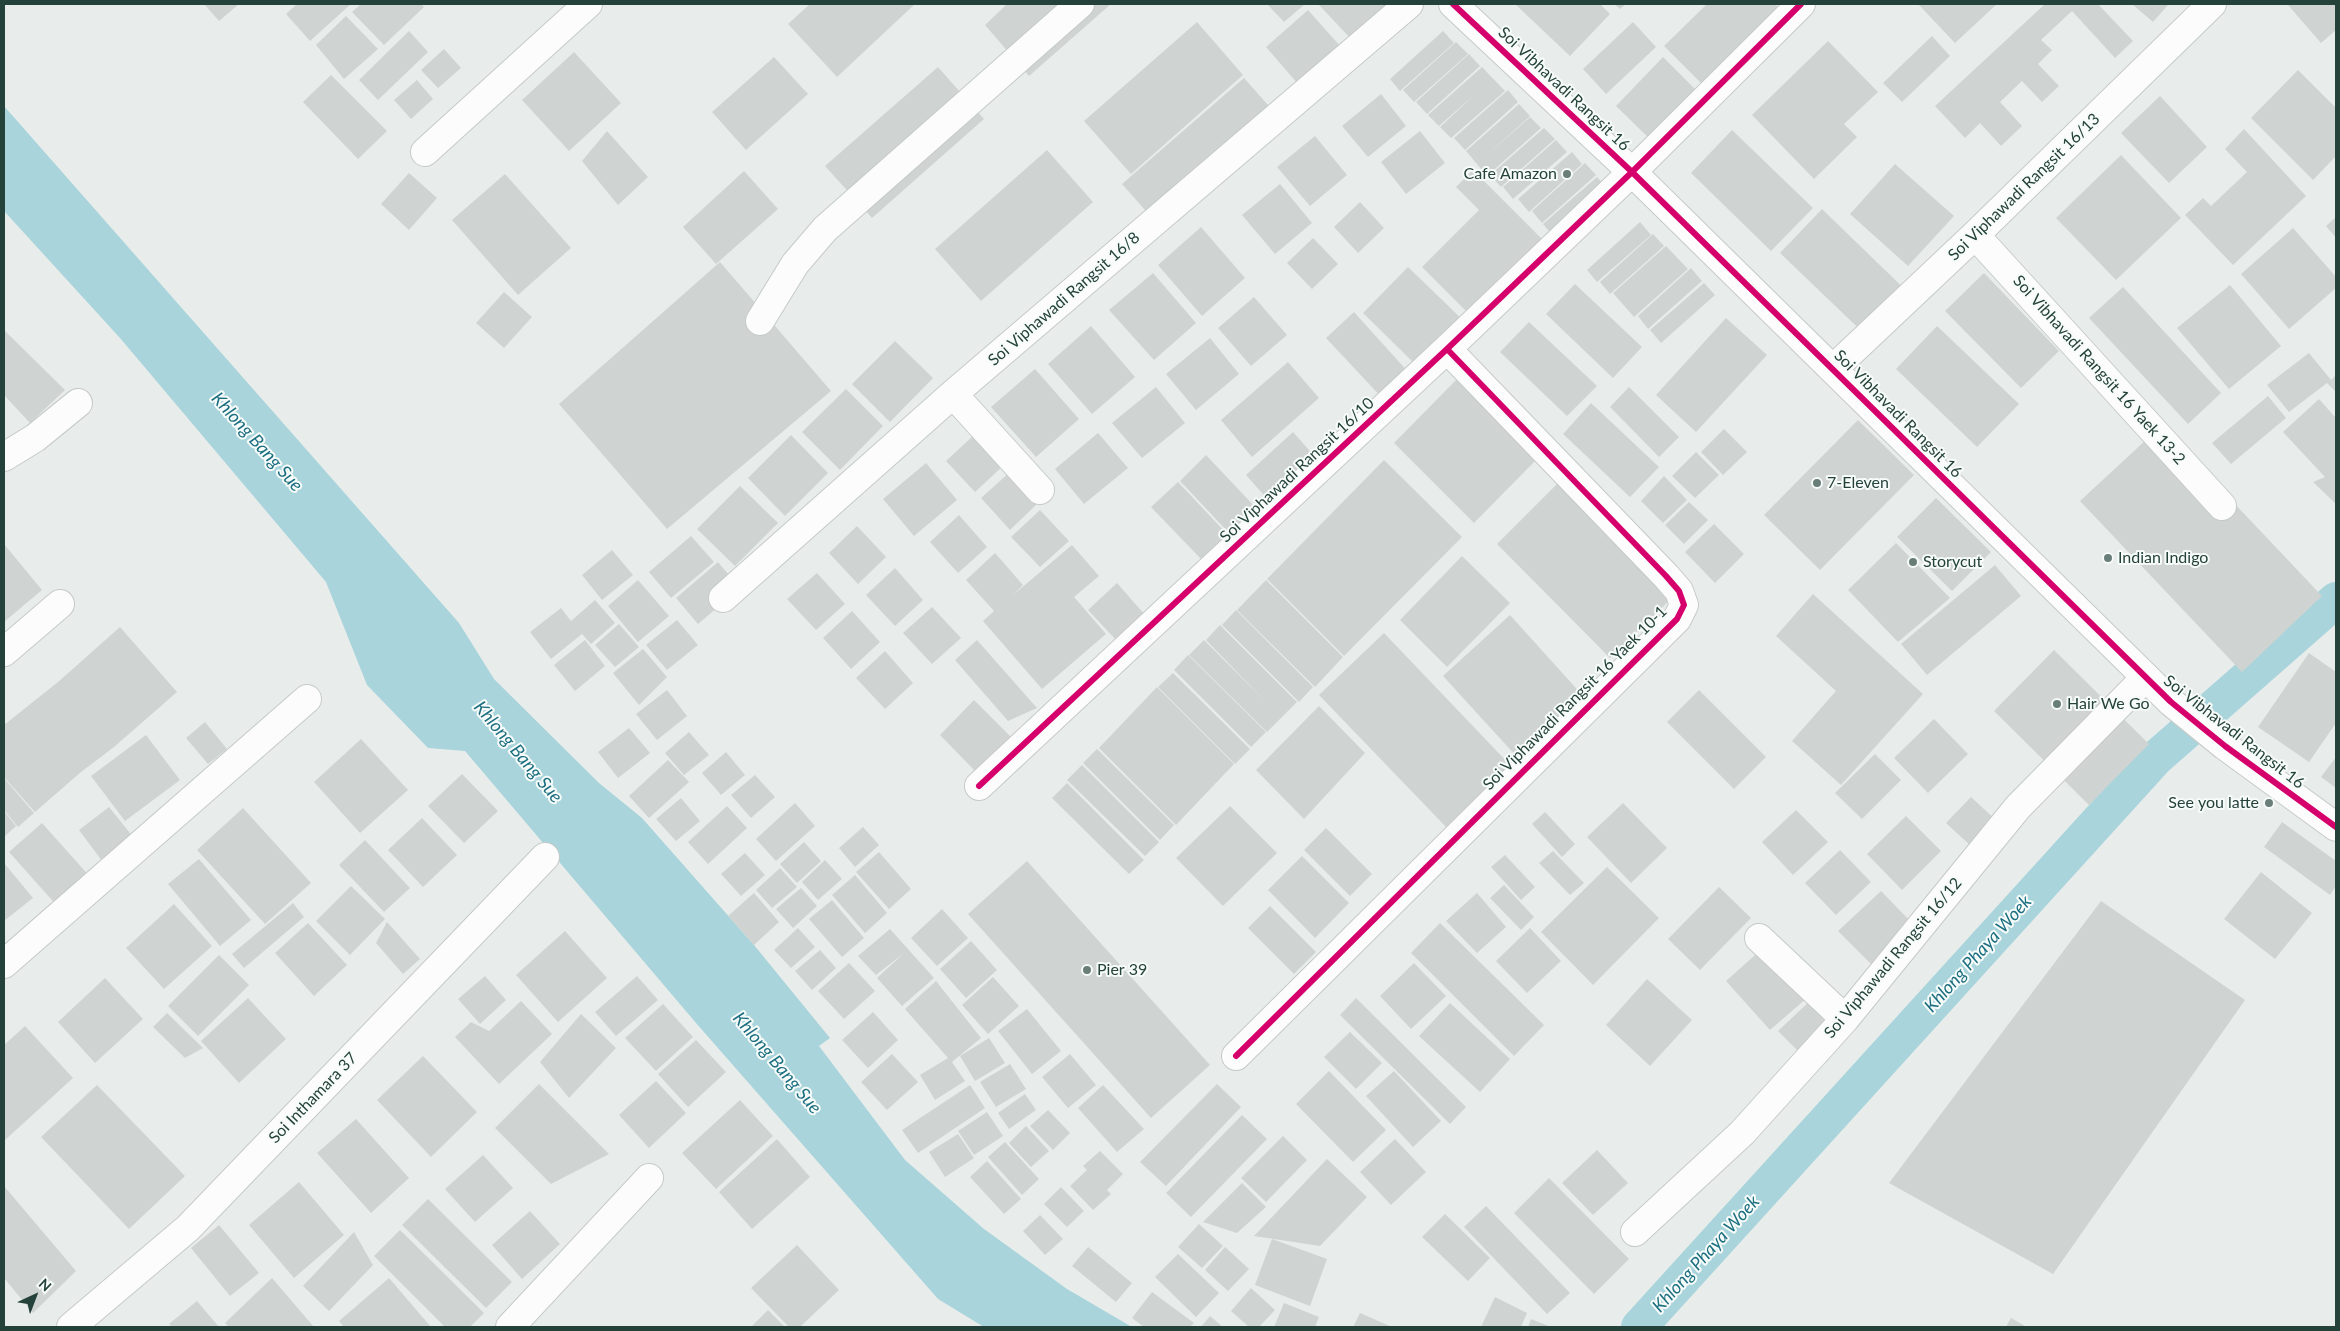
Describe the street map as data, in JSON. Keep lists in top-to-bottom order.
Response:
{
  "streets": {
    "street": [
      "Soi Vibhavadi Rangsit 16",
      "Soi Viphawadi Rangsit 16/13",
      "Soi Viphawadi Rangsit 16/8",
      "Soi Vibhavadi Rangsit 16 Yaek 13-2",
      "Soi Viphawadi Rangsit 16/10",
      "Soi Viphawadi Rangsit 16 Yaek 10-1",
      "Soi Viphawadi Rangsit 16/12",
      "Soi Inthamara 37"
    ]
  },
  "crossings": [
    ["Soi Vibhavadi Rangsit 16", "Soi Viphawadi Rangsit 16/13"],
    ["Soi Vibhavadi Rangsit 16", "Soi Viphawadi Rangsit 16/10"],
    ["Soi Vibhavadi Rangsit 16", "Soi Viphawadi Rangsit 16/12"],
    ["Soi Viphawadi Rangsit 16/13", "Soi Vibhavadi Rangsit 16 Yaek 13-2"],
    ["Soi Viphawadi Rangsit 16/10", "Soi Viphawadi Rangsit 16 Yaek 10-1"]
  ],
  "water": ["Khlong Bang Sue", "Khlong Phaya Woek"],
  "places": [
    "Cafe Amazon",
    "7-Eleven",
    "Indian Indigo",
    "Storycut",
    "Hair We Go",
    "See you latte",
    "Pier 39"
  ],
  "north": "top right"
}
